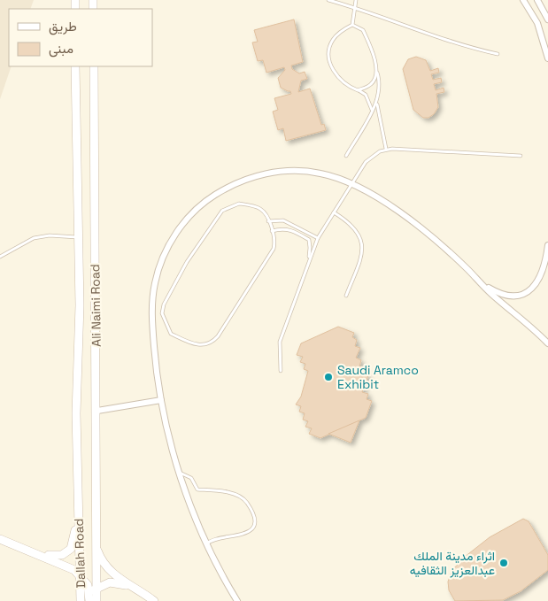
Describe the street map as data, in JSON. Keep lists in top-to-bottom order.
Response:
{
  "streets": {
    "main road": ["Ali Naimi Road", "Dallah Road"]
  },
  "crossings": [
    ["Ali Naimi Road", "Dallah Road"]
  ],
  "places": ["Saudi Aramco Exhibit", "اثراء مدينة الملك عبدالعزيز الثقافيه"],
  "legend": ["طريق", "مبنى"]
}
